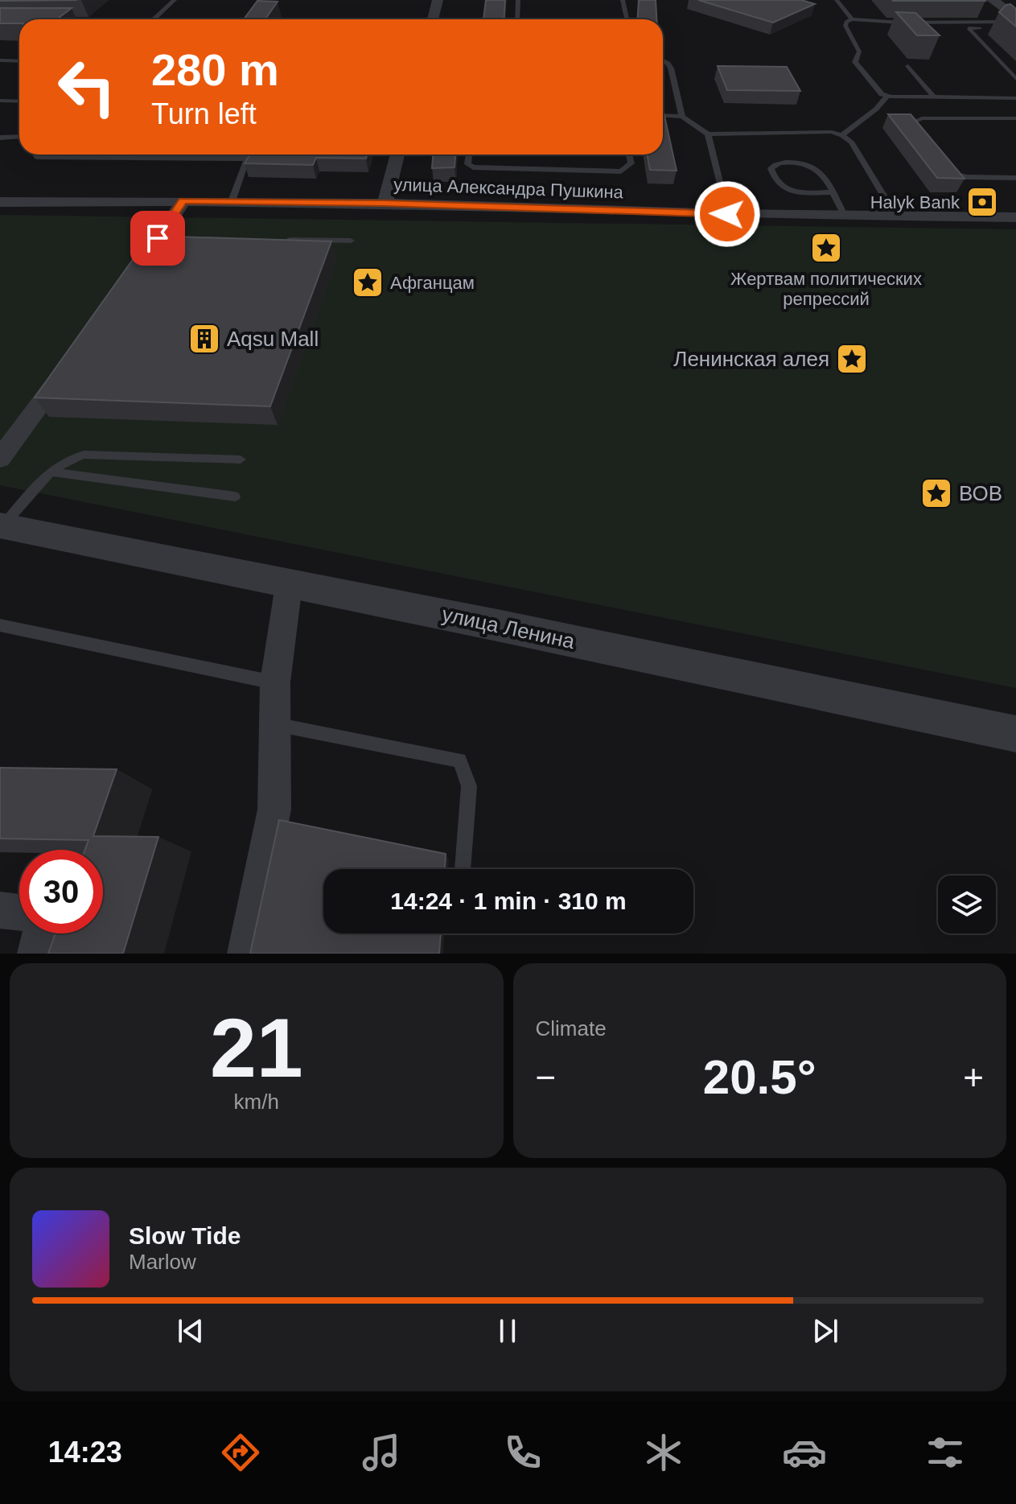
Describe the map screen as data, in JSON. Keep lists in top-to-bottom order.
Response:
{
  "streets": {
    "street": ["улица Александра Пушкина", "улица Ленина"]
  },
  "places": {
    "bank": ["Halyk Bank"],
    "place": [
      "Жертвам политических репрессий",
      "Афганцам",
      "Ленинская алея",
      "ВОВ"
    ],
    "building": ["Аqsu Mall"]
  },
  "page": {
    "turn": ["280 m", "Turn left"],
    "limit": "30",
    "trip": "14:24 · 1 min · 310 m",
    "tile": [
      ["21", "km/h"],
      "Climate"
    ],
    "heat": ["−", "20.5°", "+"],
    "song": ["Slow Tide", "Marlow"],
    "tabs": "14:23"
  }
}
